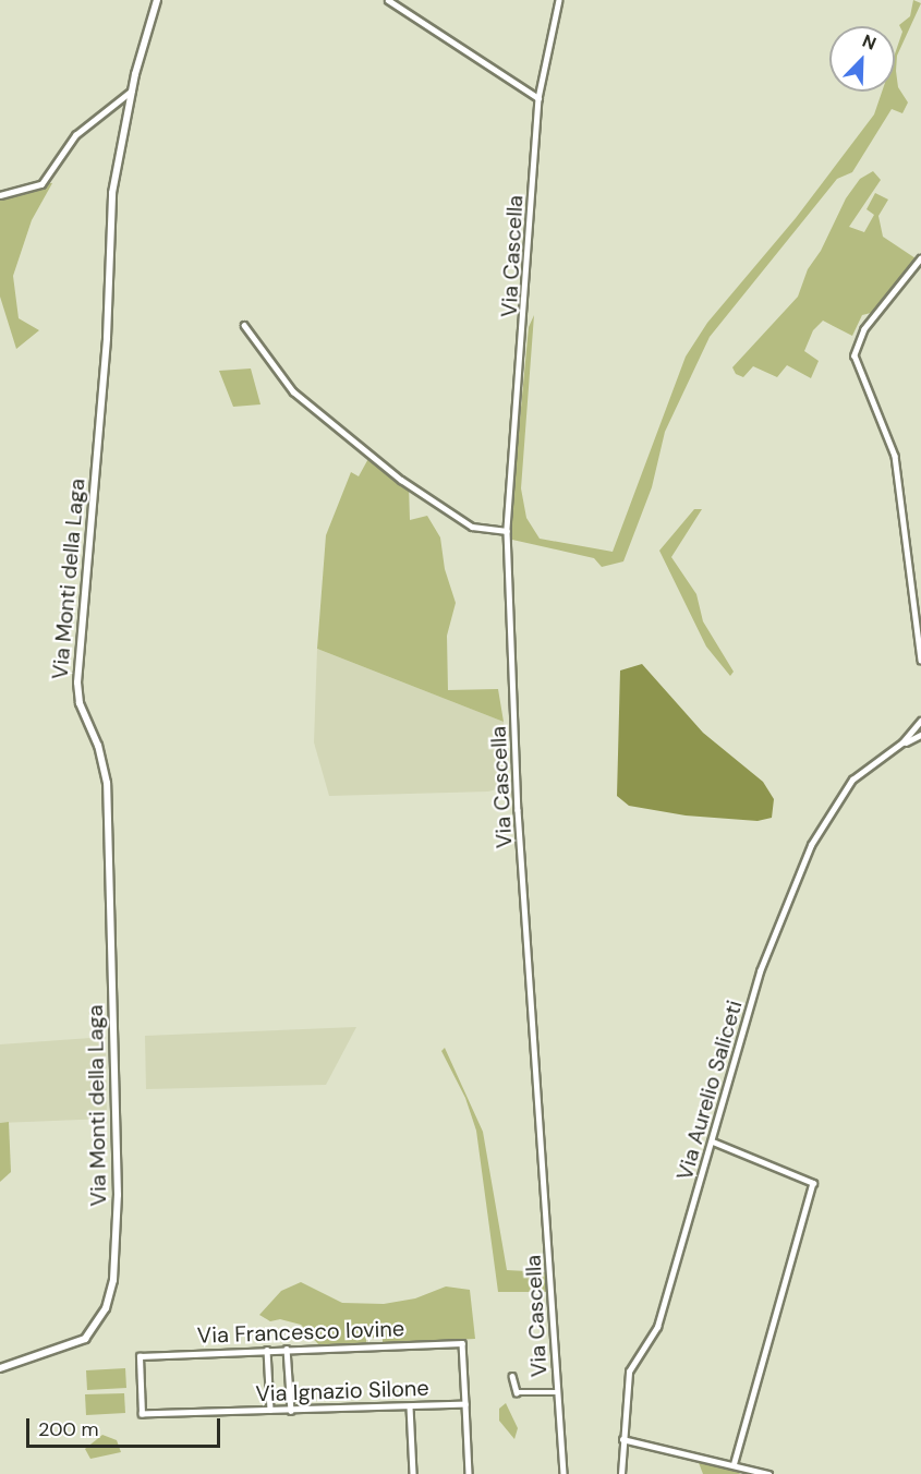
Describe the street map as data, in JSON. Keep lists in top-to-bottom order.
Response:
{
  "streets": {
    "street": [
      "Via Cascella",
      "Via Monti della Laga",
      "Via Aurelio Saliceti",
      "Via Francesco Iovine",
      "Via Ignazio Silone"
    ]
  },
  "crossings": [
    ["Via Francesco Iovine", "Via Ignazio Silone"]
  ],
  "scale_bar": "200 m",
  "north": "top right"
}
